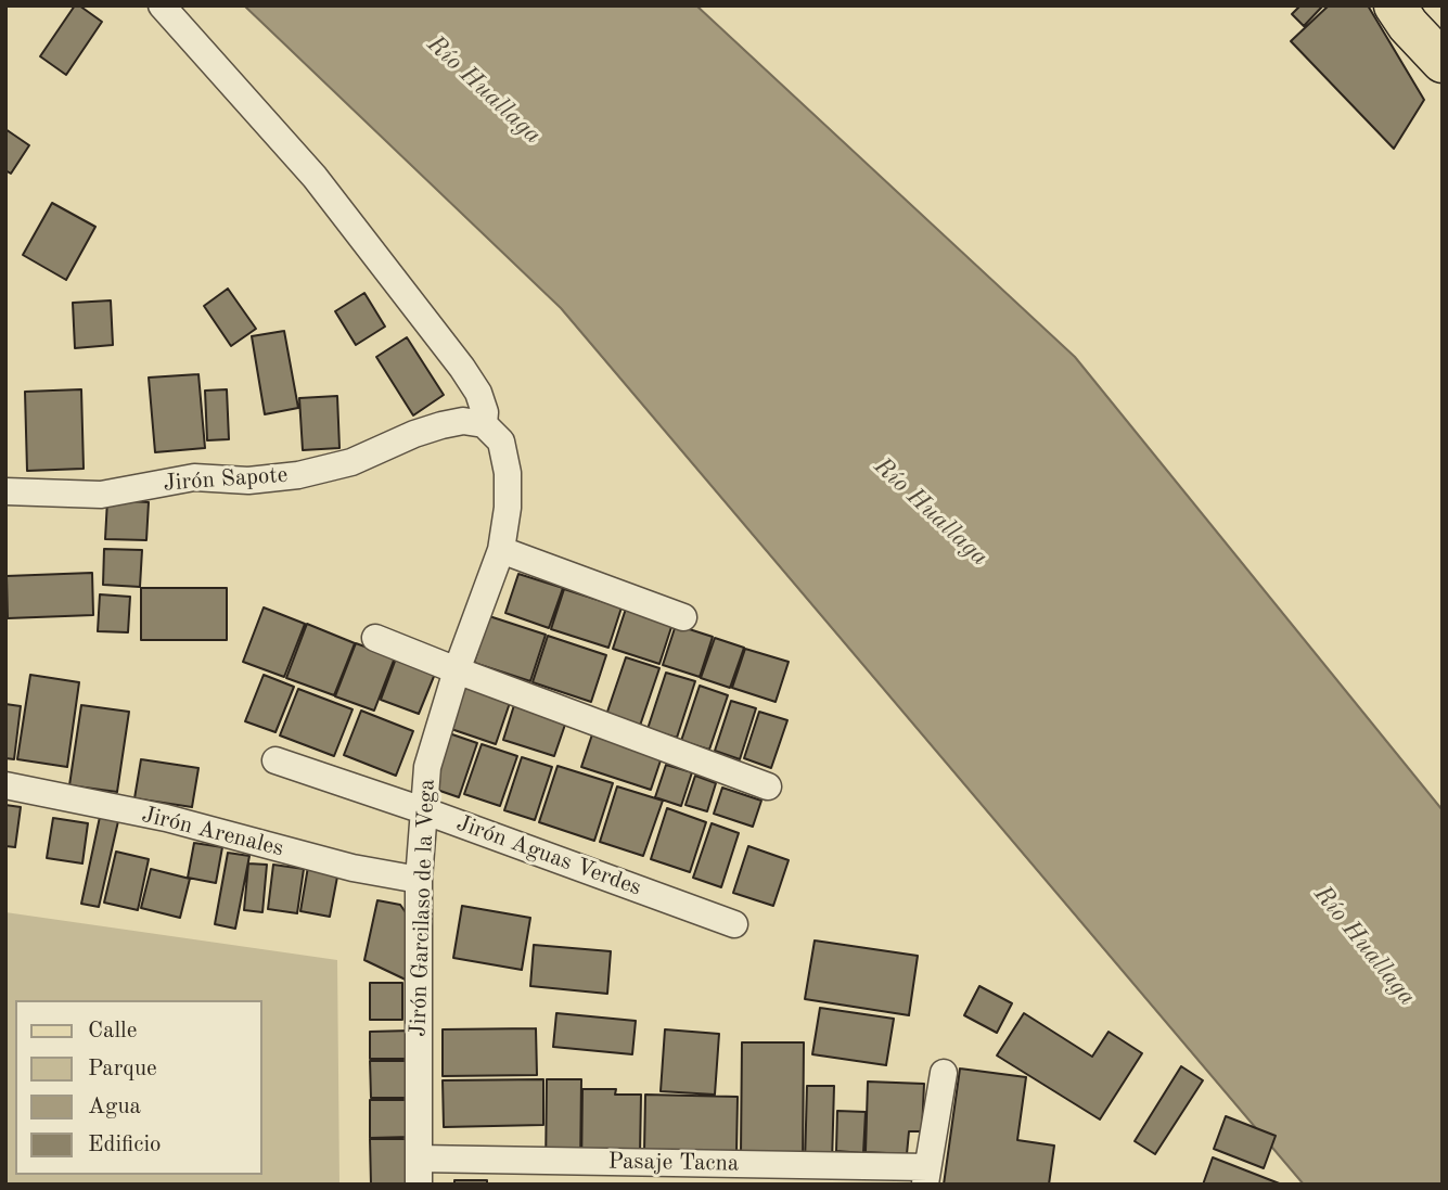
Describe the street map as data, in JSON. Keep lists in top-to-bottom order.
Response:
{
  "streets": {
    "street": [
      "Jirón Sapote",
      "Jirón Arenales",
      "Jirón Aguas Verdes",
      "Jirón Garcilaso de la Vega",
      "Pasaje Tacna"
    ]
  },
  "crossings": [
    ["Jirón Sapote", "Jirón Garcilaso de la Vega"],
    ["Jirón Arenales", "Jirón Garcilaso de la Vega"],
    ["Jirón Aguas Verdes", "Jirón Garcilaso de la Vega"],
    ["Jirón Garcilaso de la Vega", "Pasaje Tacna"]
  ],
  "water": ["Río Huallaga"],
  "legend": [
    "Calle",
    "Parque",
    "Agua",
    "Edificio"
  ]
}
